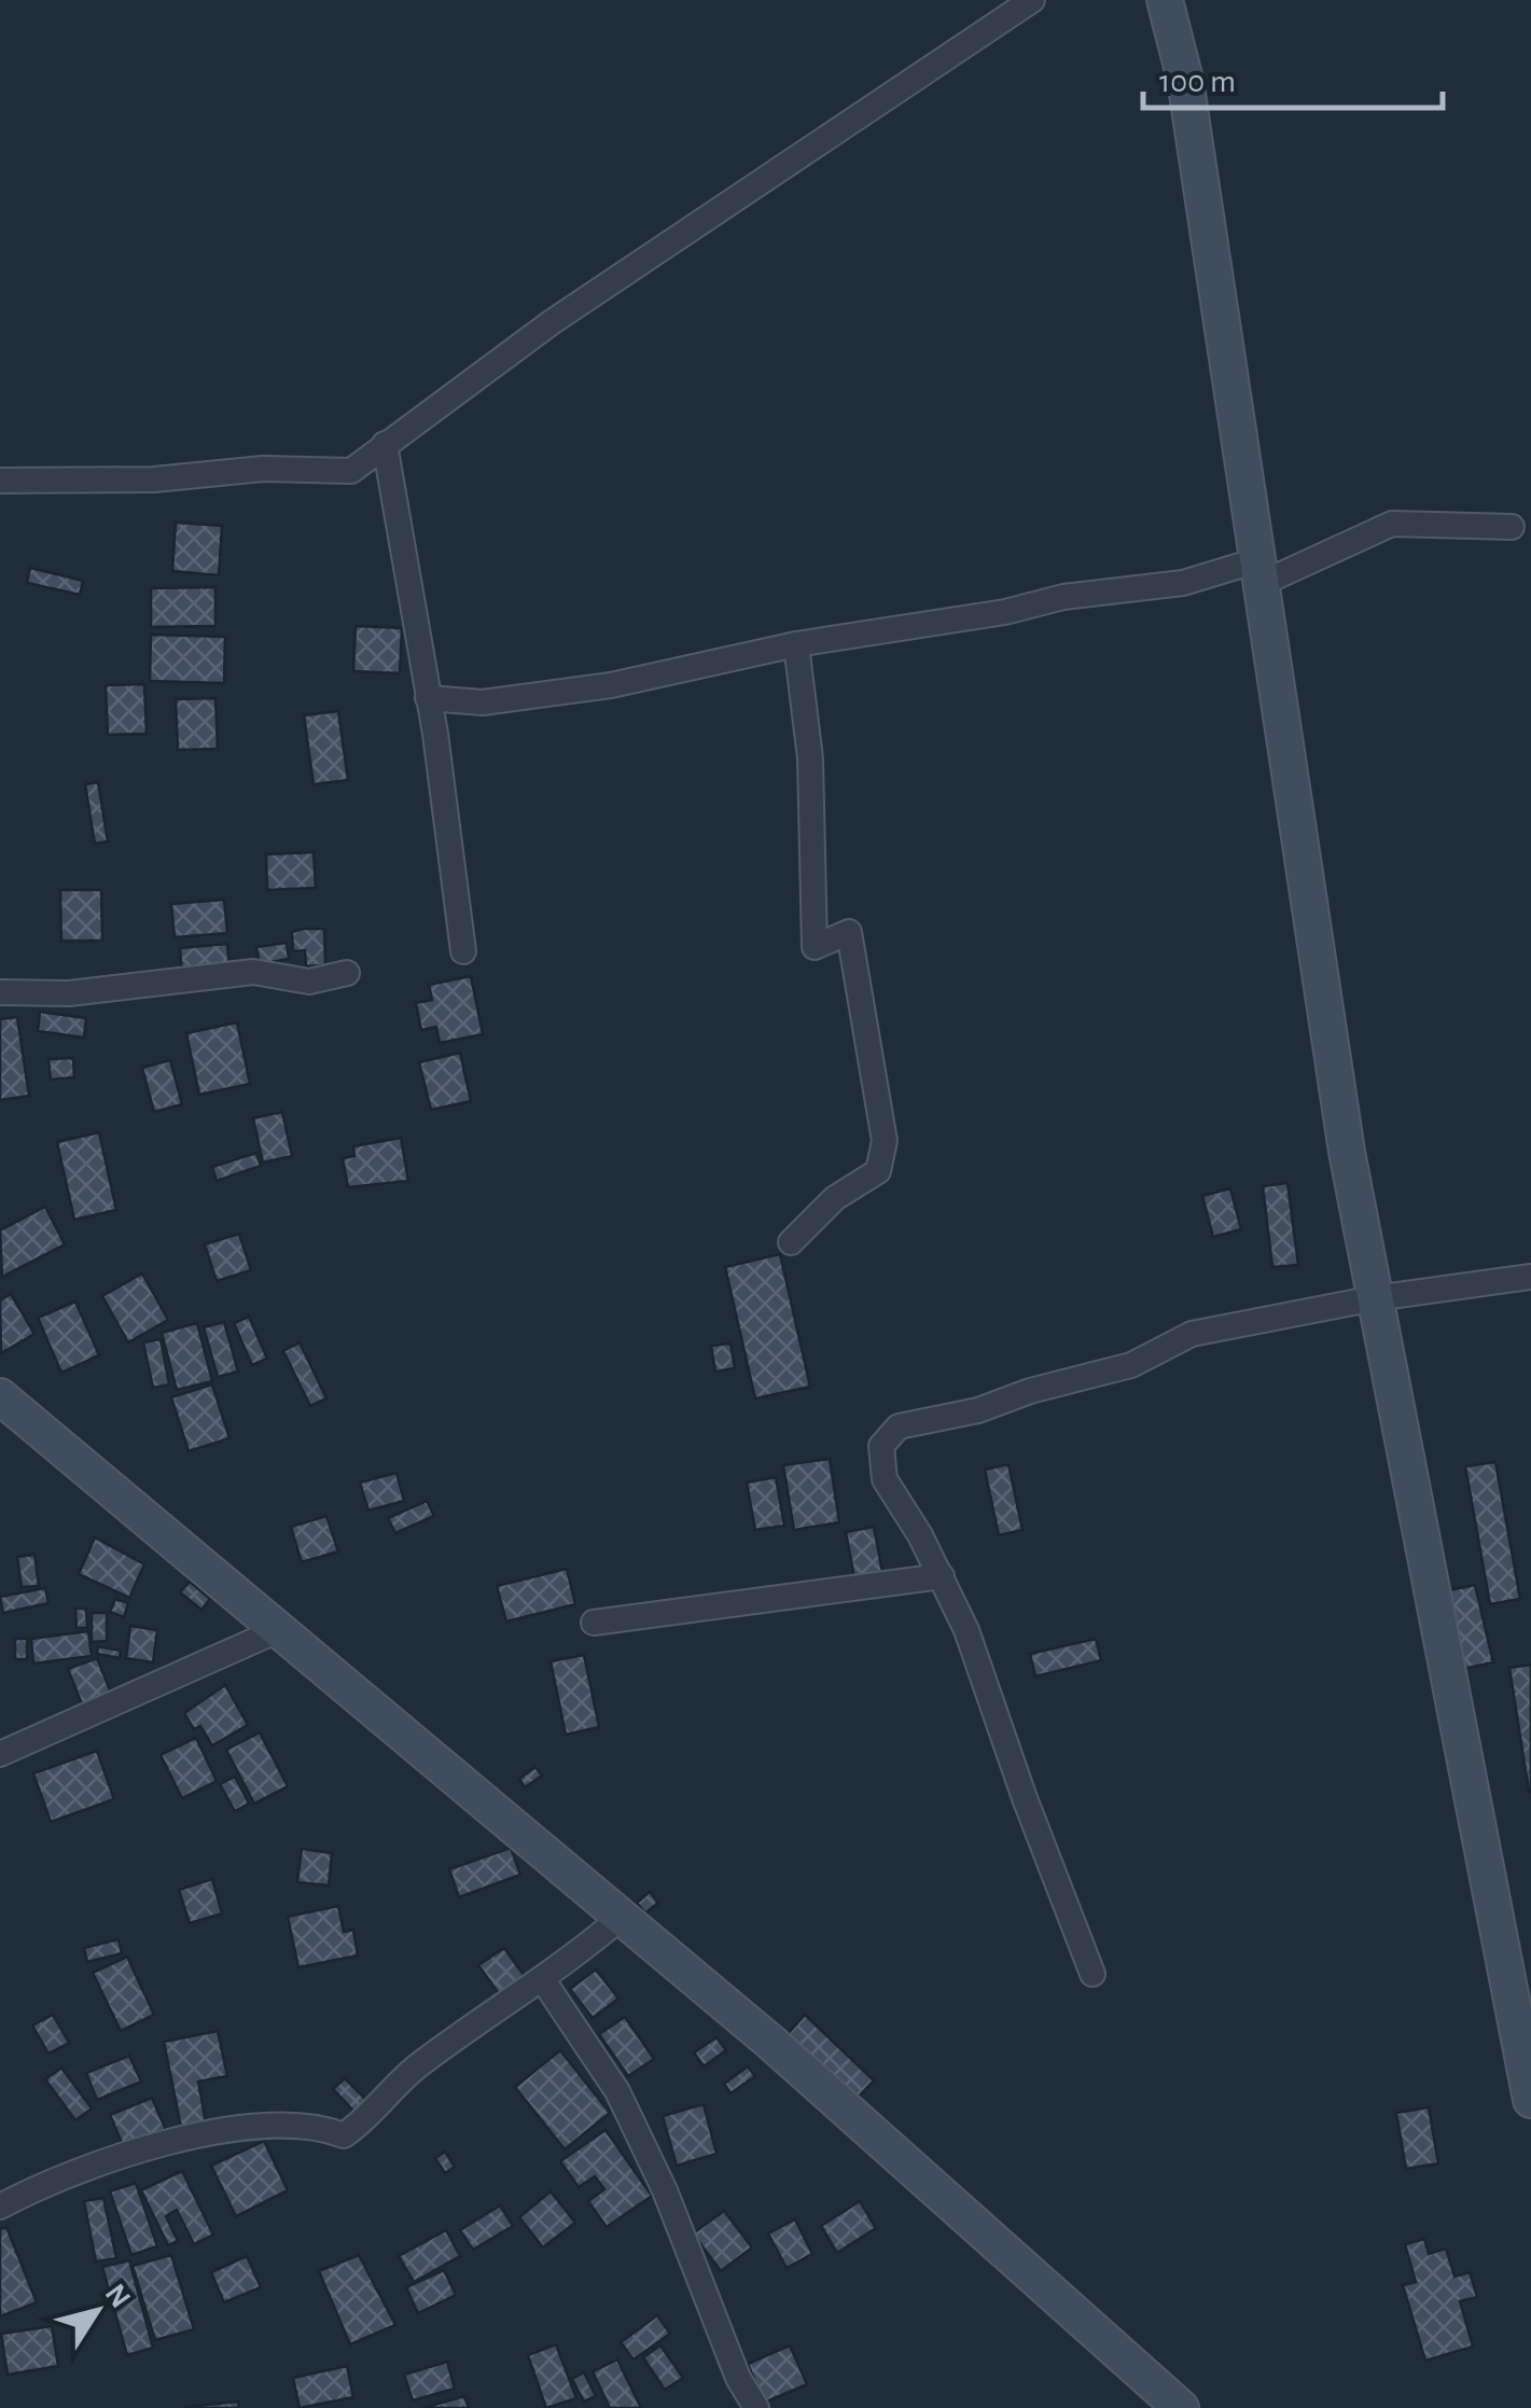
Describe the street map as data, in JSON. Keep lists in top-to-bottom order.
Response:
{
  "scale_bar": "100 m",
  "north": "top right"
}
